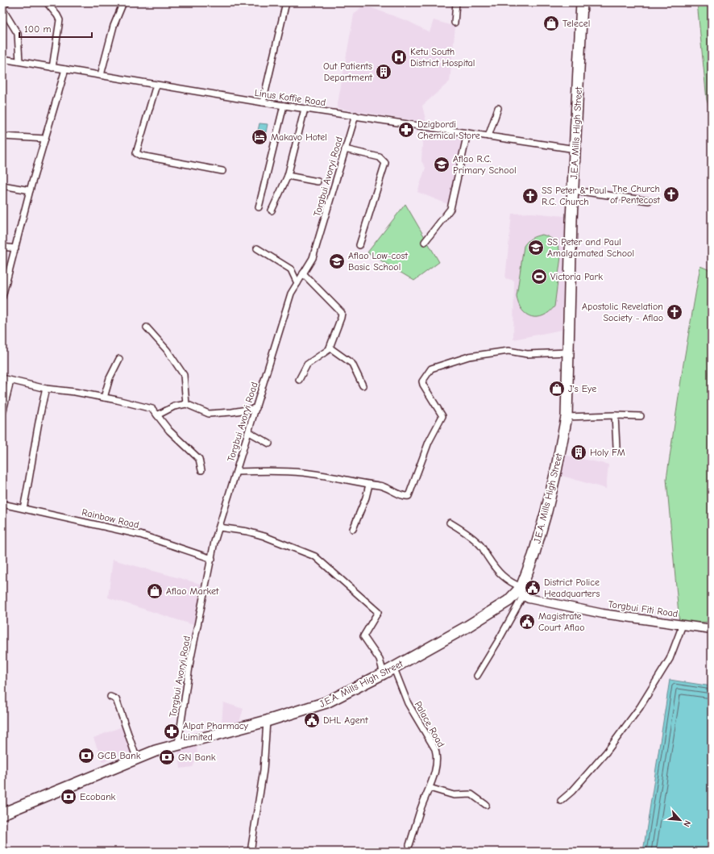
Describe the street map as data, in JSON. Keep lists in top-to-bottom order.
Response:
{
  "streets": {
    "highway": ["J.E.A. Mills High Street"],
    "street": [
      "Linus Koffie Road",
      "Torgbui Avoryi Road",
      "Rainbow Road",
      "Torgbui Fiti Road",
      "Palace Road"
    ]
  },
  "crossings": [
    ["Linus Koffie Road", "J.E.A. Mills High Street"],
    ["Linus Koffie Road", "Torgbui Avoryi Road"],
    ["J.E.A. Mills High Street", "Torgbui Avoryi Road"],
    ["J.E.A. Mills High Street", "Torgbui Fiti Road"],
    ["J.E.A. Mills High Street", "Palace Road"],
    ["Torgbui Avoryi Road", "Rainbow Road"]
  ],
  "places": {
    "shop": ["Telecel", "J's Eye", "Aflao Market"],
    "hospital": ["Ketu South District Hospital"],
    "building": ["Out Patients Department", "Holy FM"],
    "pharmacy": ["Dzigbordi Chemical Store", "Alpat Pharmacy Limited"],
    "hotel": ["Makavo Hotel"],
    "school or university": ["Aflao R.C. Primary School", "SS Peter and Paul Amalgamated School", "Aflao Low-cost Basic School"],
    "church": ["The Church of Pentecost", "SS Peter & Paul R.C. Church", "Apostolic Revelation Society - Aflao"],
    "sports": ["Victoria Park"],
    "public building": ["District Police Headquarters", "Magistrate Court Aflao", "DHL Agent"],
    "bank": ["GCB Bank", "GN Bank", "Ecobank"]
  },
  "scale_bar": "100 m",
  "north": "bottom right"
}
